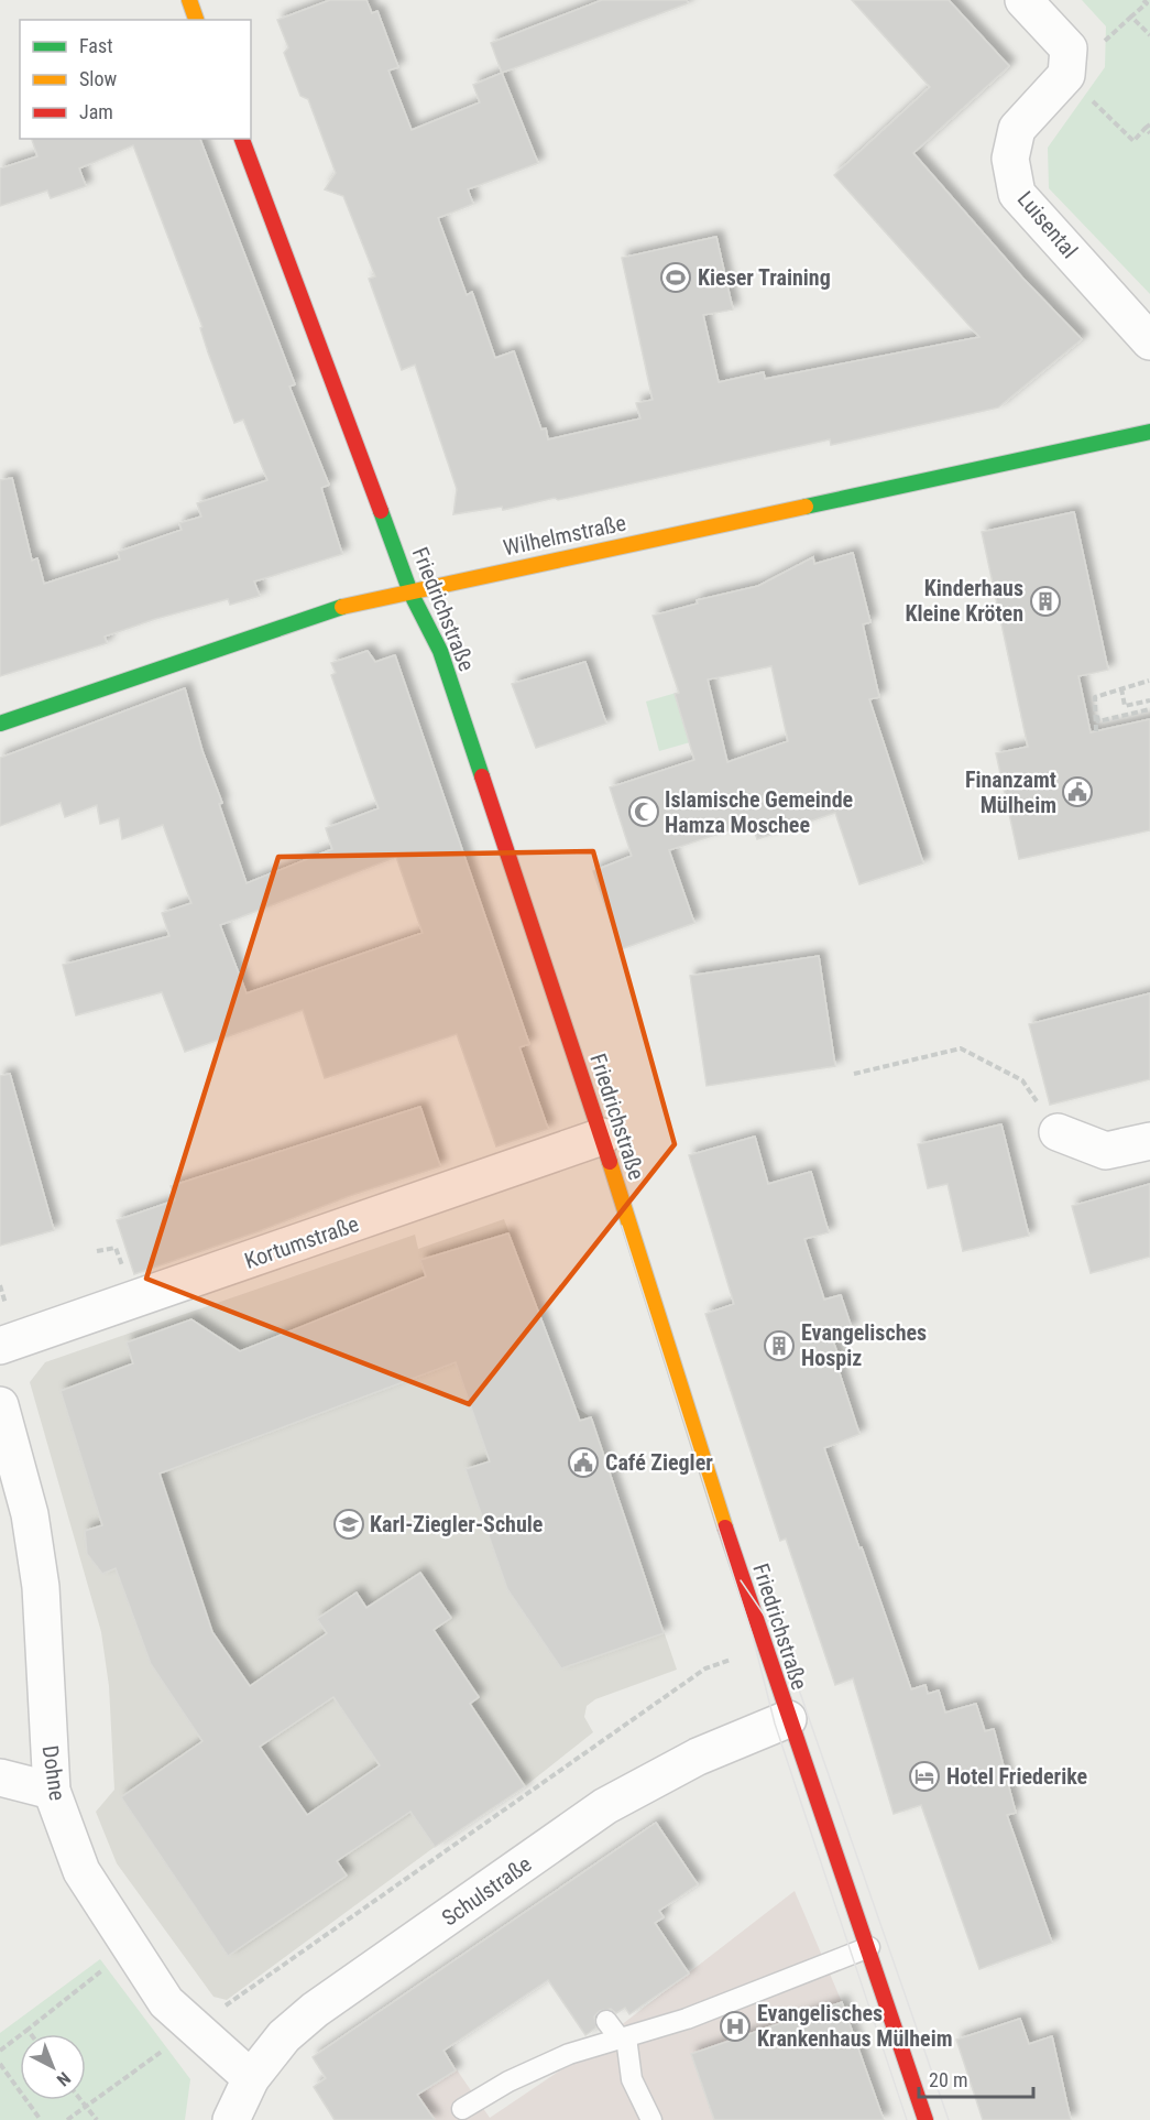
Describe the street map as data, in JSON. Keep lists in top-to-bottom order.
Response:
{
  "streets": {
    "main road": ["Wilhelmstraße", "Friedrichstraße"],
    "street": [
      "Luisental",
      "Kortumstraße",
      "Dohne",
      "Schulstraße"
    ]
  },
  "crossings": [
    ["Wilhelmstraße", "Friedrichstraße"],
    ["Friedrichstraße", "Kortumstraße"],
    ["Friedrichstraße", "Schulstraße"],
    ["Dohne", "Schulstraße"]
  ],
  "places": {
    "sports": ["Kieser Training"],
    "building": ["Kinderhaus Kleine Kröten", "Evangelisches Hospiz"],
    "public building": ["Finanzamt Mülheim", "Café Ziegler"],
    "mosque": ["Islamische Gemeinde Hamza Moschee"],
    "school or university": ["Karl-Ziegler-Schule"],
    "hotel": ["Hotel Friederike"],
    "hospital": ["Evangelisches Krankenhaus Mülheim"]
  },
  "legend": ["Fast", "Slow", "Jam"],
  "scale_bar": "20 m",
  "north": "bottom right"
}
